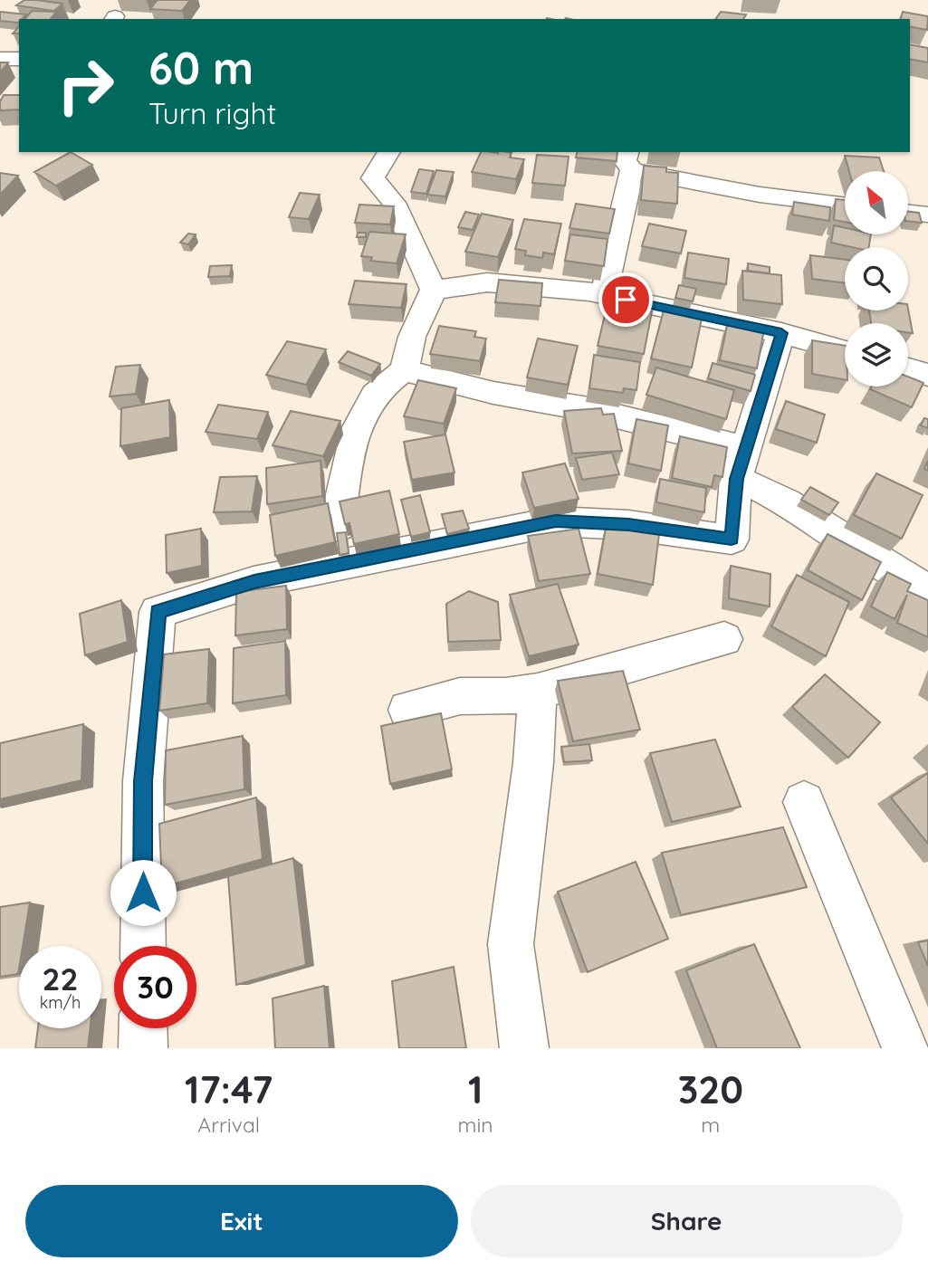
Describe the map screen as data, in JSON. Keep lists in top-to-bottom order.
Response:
{
  "north": "top left",
  "page": {
    "turn": ["60 m", "Turn right"],
    "speed": "22 km/h",
    "limit": "30",
    "eta": [
      "17:47",
      "Arrival",
      "1",
      "min",
      "320",
      "m"
    ],
    "buttons": ["Exit", "Share"]
  }
}
